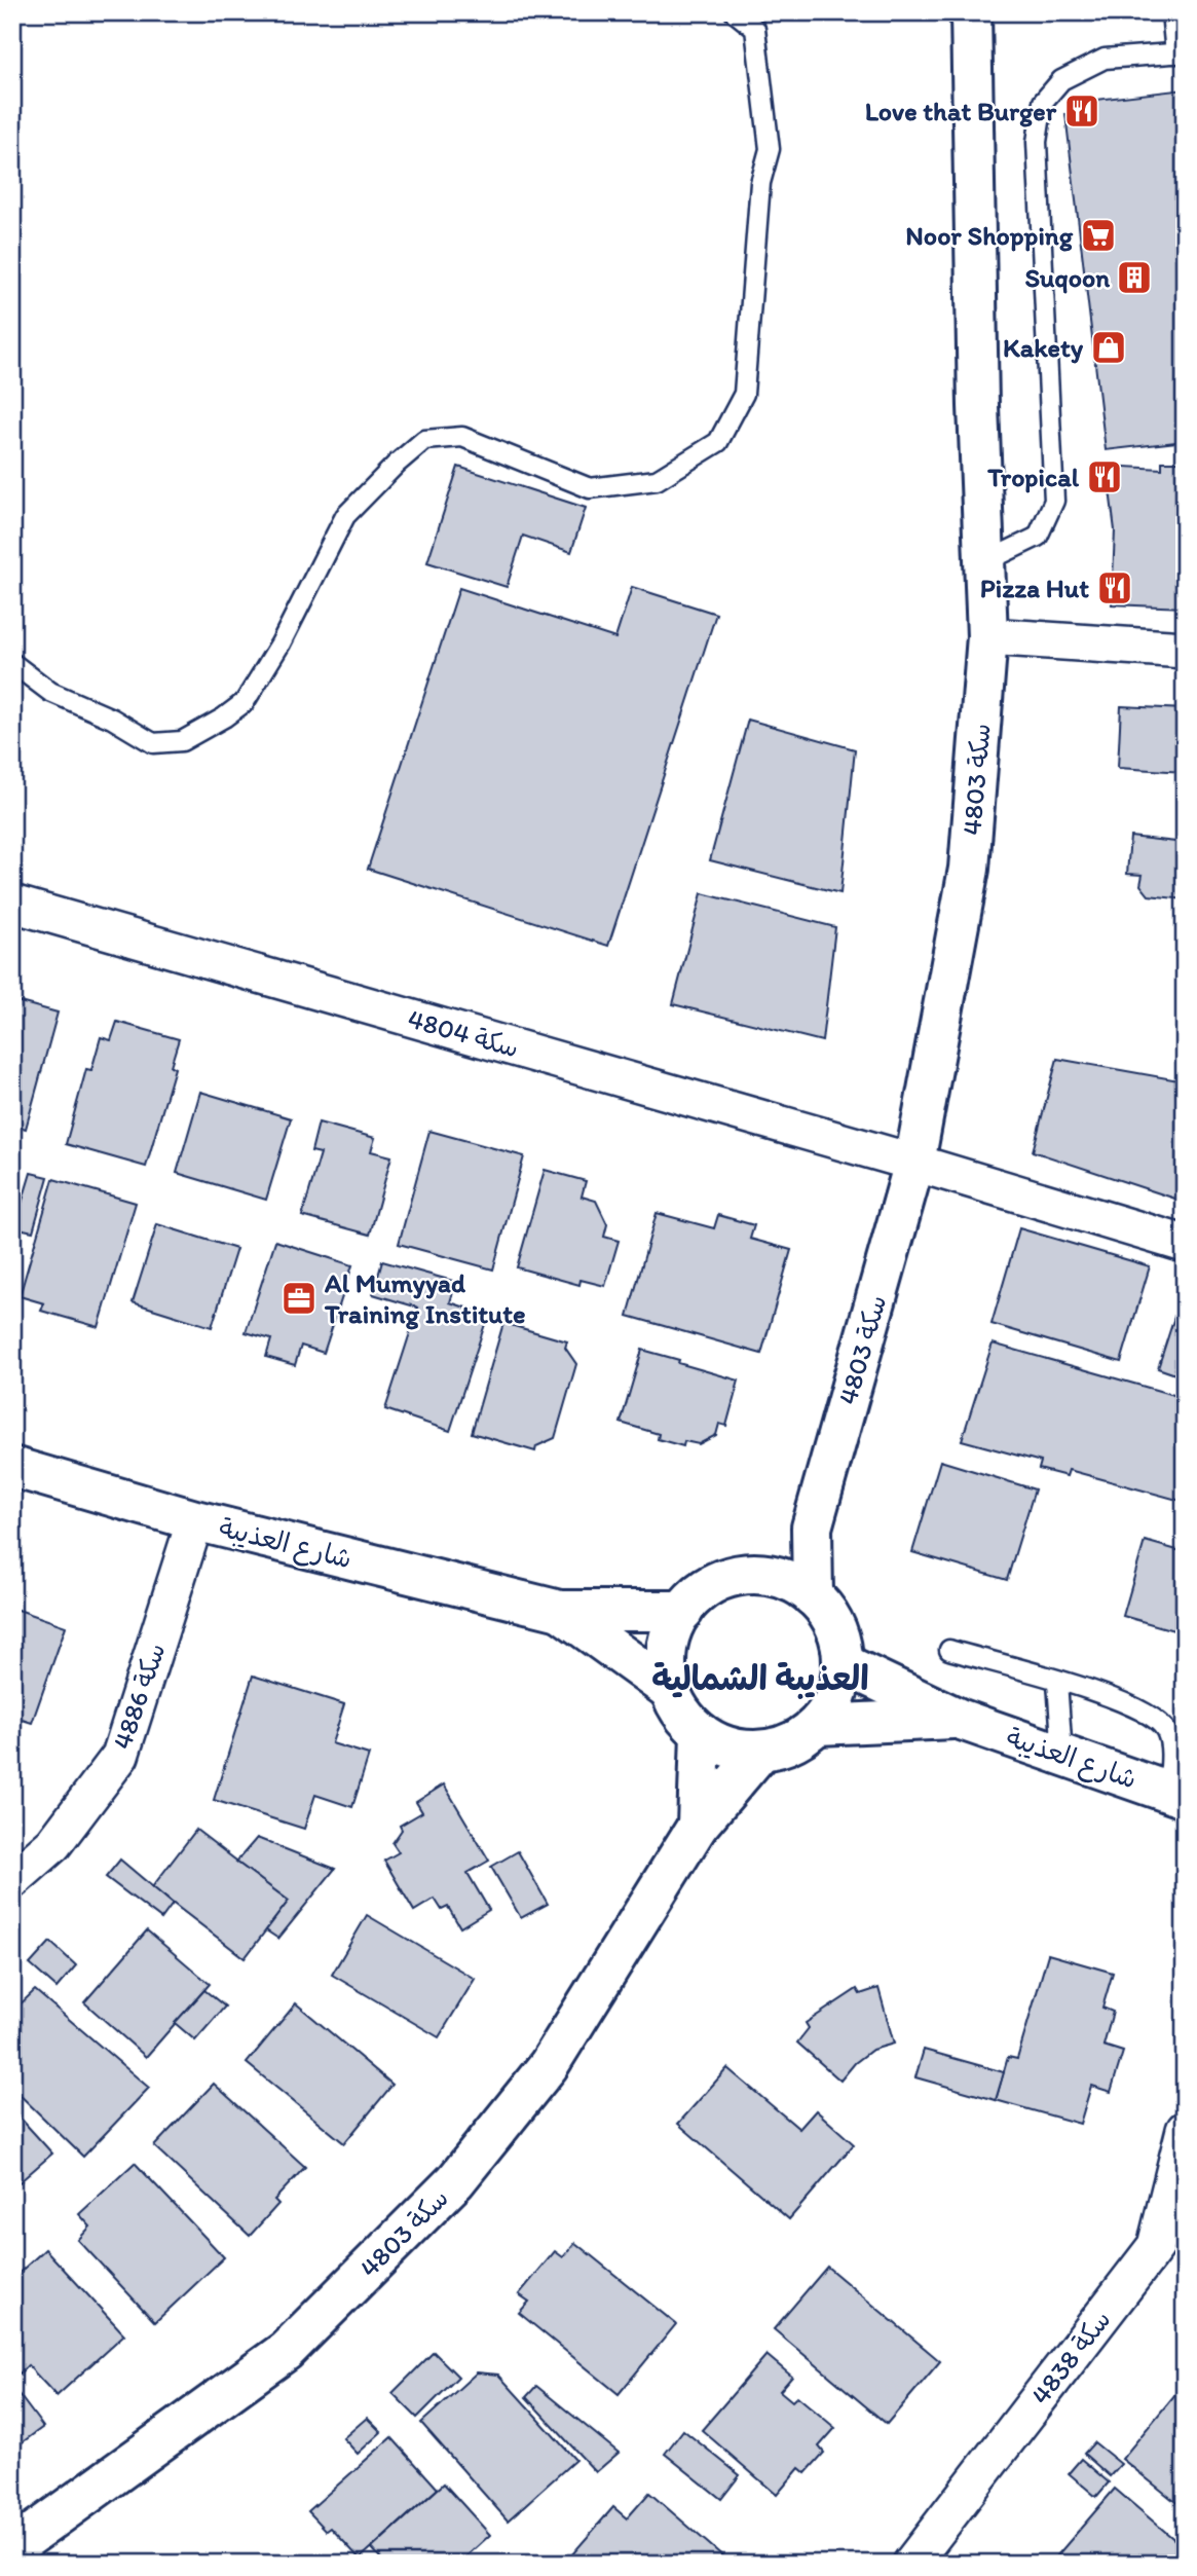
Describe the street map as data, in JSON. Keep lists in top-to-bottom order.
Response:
{
  "streets": {
    "street": [
      "سكة 4803",
      "سكة 4804",
      "شارع العذيبة",
      "سكة 4886",
      "سكة 4838"
    ]
  },
  "crossings": [
    ["سكة 4803", "سكة 4804"],
    ["سكة 4803", "شارع العذيبة"],
    ["شارع العذيبة", "سكة 4886"]
  ],
  "districts": ["العذيبة الشمالية"],
  "places": {
    "restaurant": ["Love that Burger", "Tropical", "Pizza Hut"],
    "supermarket": ["Noor Shopping"],
    "building": ["Suqoon"],
    "shop": ["Kakety"],
    "office": ["Al Mumyyad Training Institute"]
  }
}
